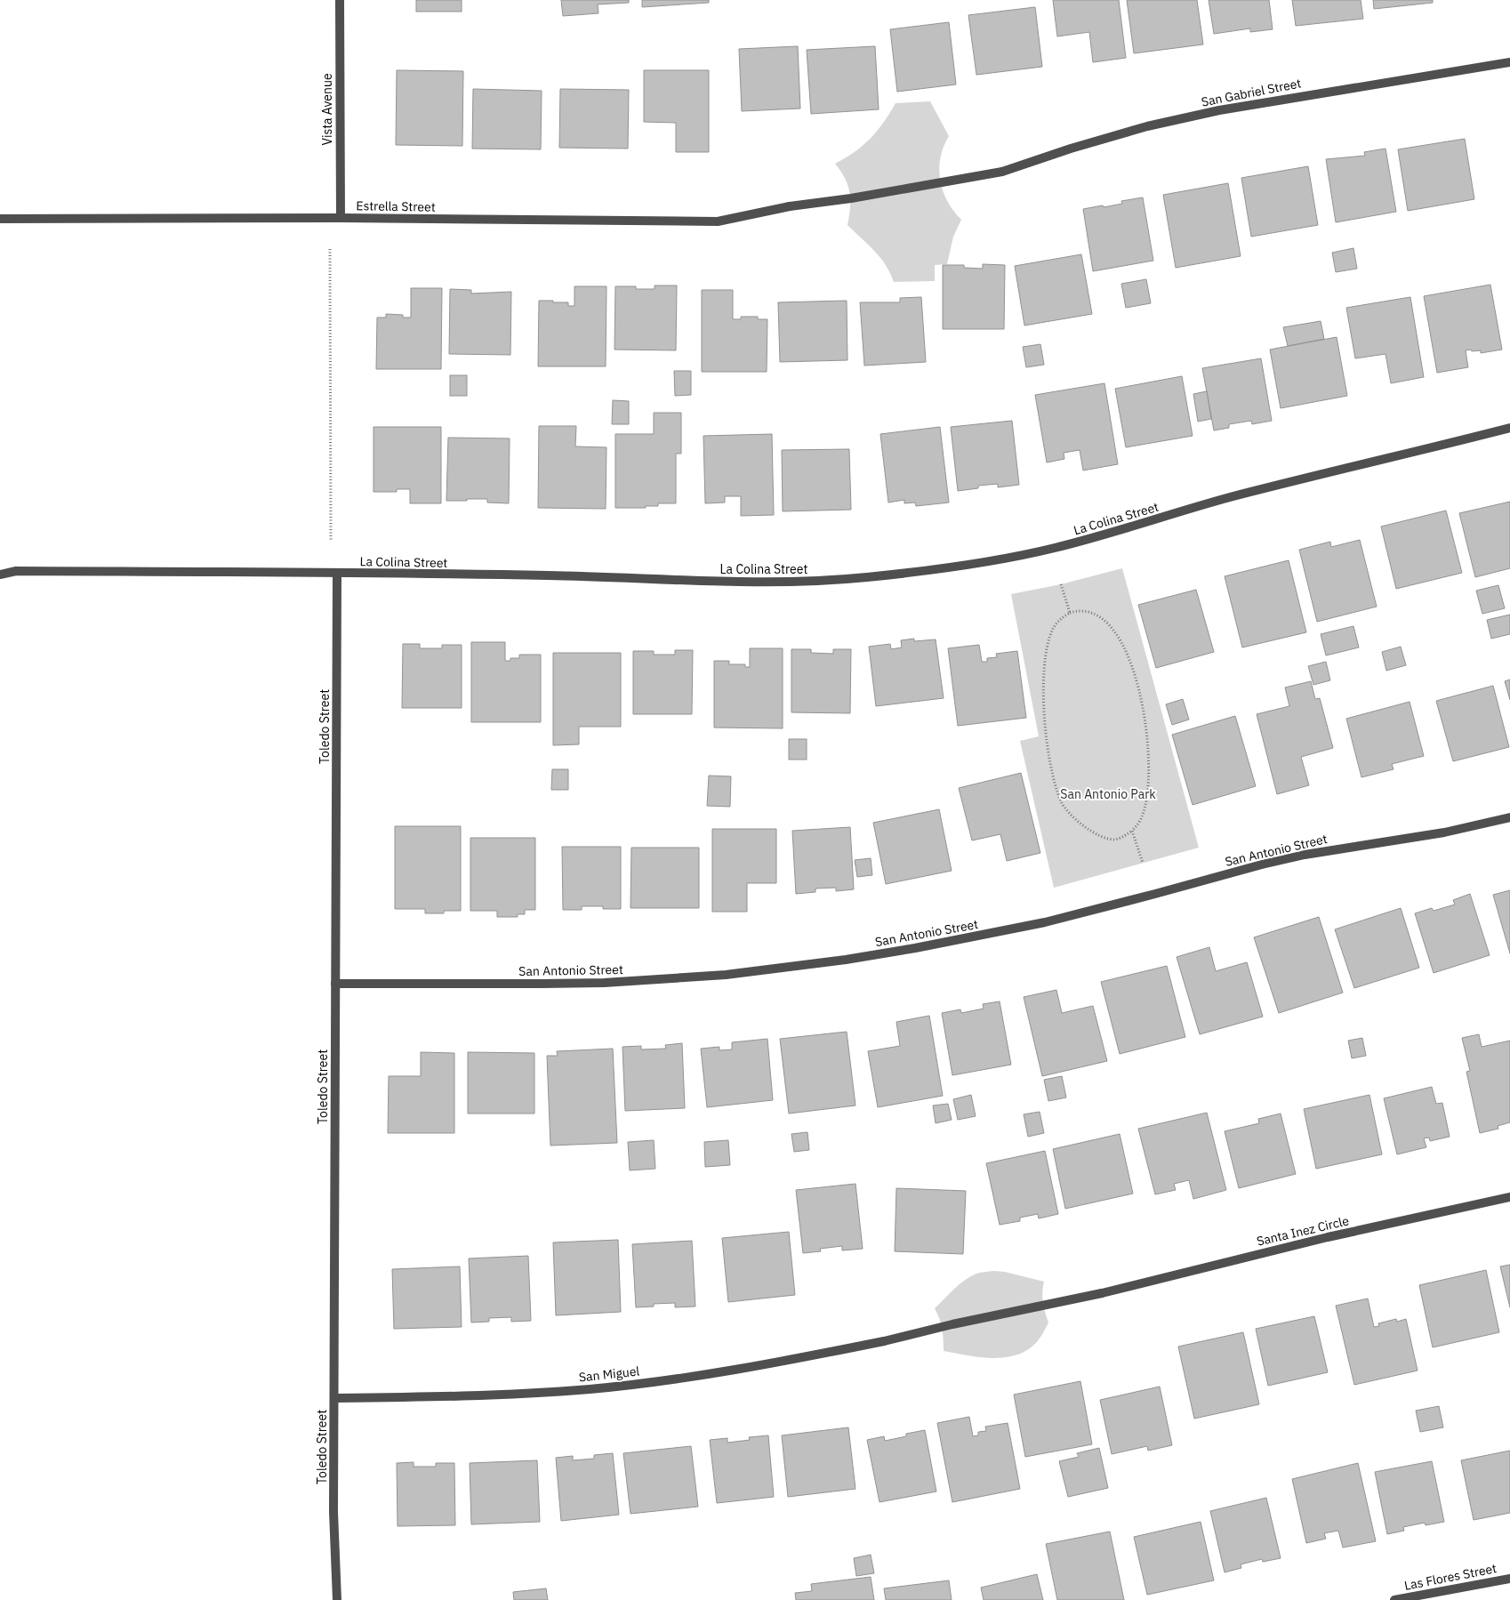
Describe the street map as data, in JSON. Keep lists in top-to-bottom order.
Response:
{
  "streets": {
    "street": [
      "San Gabriel Street",
      "Vista Avenue",
      "Estrella Street",
      "La Colina Street",
      "Toledo Street",
      "San Antonio Street",
      "Santa Inez Circle",
      "San Miguel",
      "Las Flores Street"
    ]
  },
  "crossings": [
    ["San Gabriel Street", "Estrella Street"],
    ["Vista Avenue", "Estrella Street"],
    ["La Colina Street", "Toledo Street"],
    ["Toledo Street", "San Antonio Street"],
    ["Toledo Street", "San Miguel"],
    ["Santa Inez Circle", "San Miguel"]
  ],
  "parks": ["San Antonio Park"]
}
